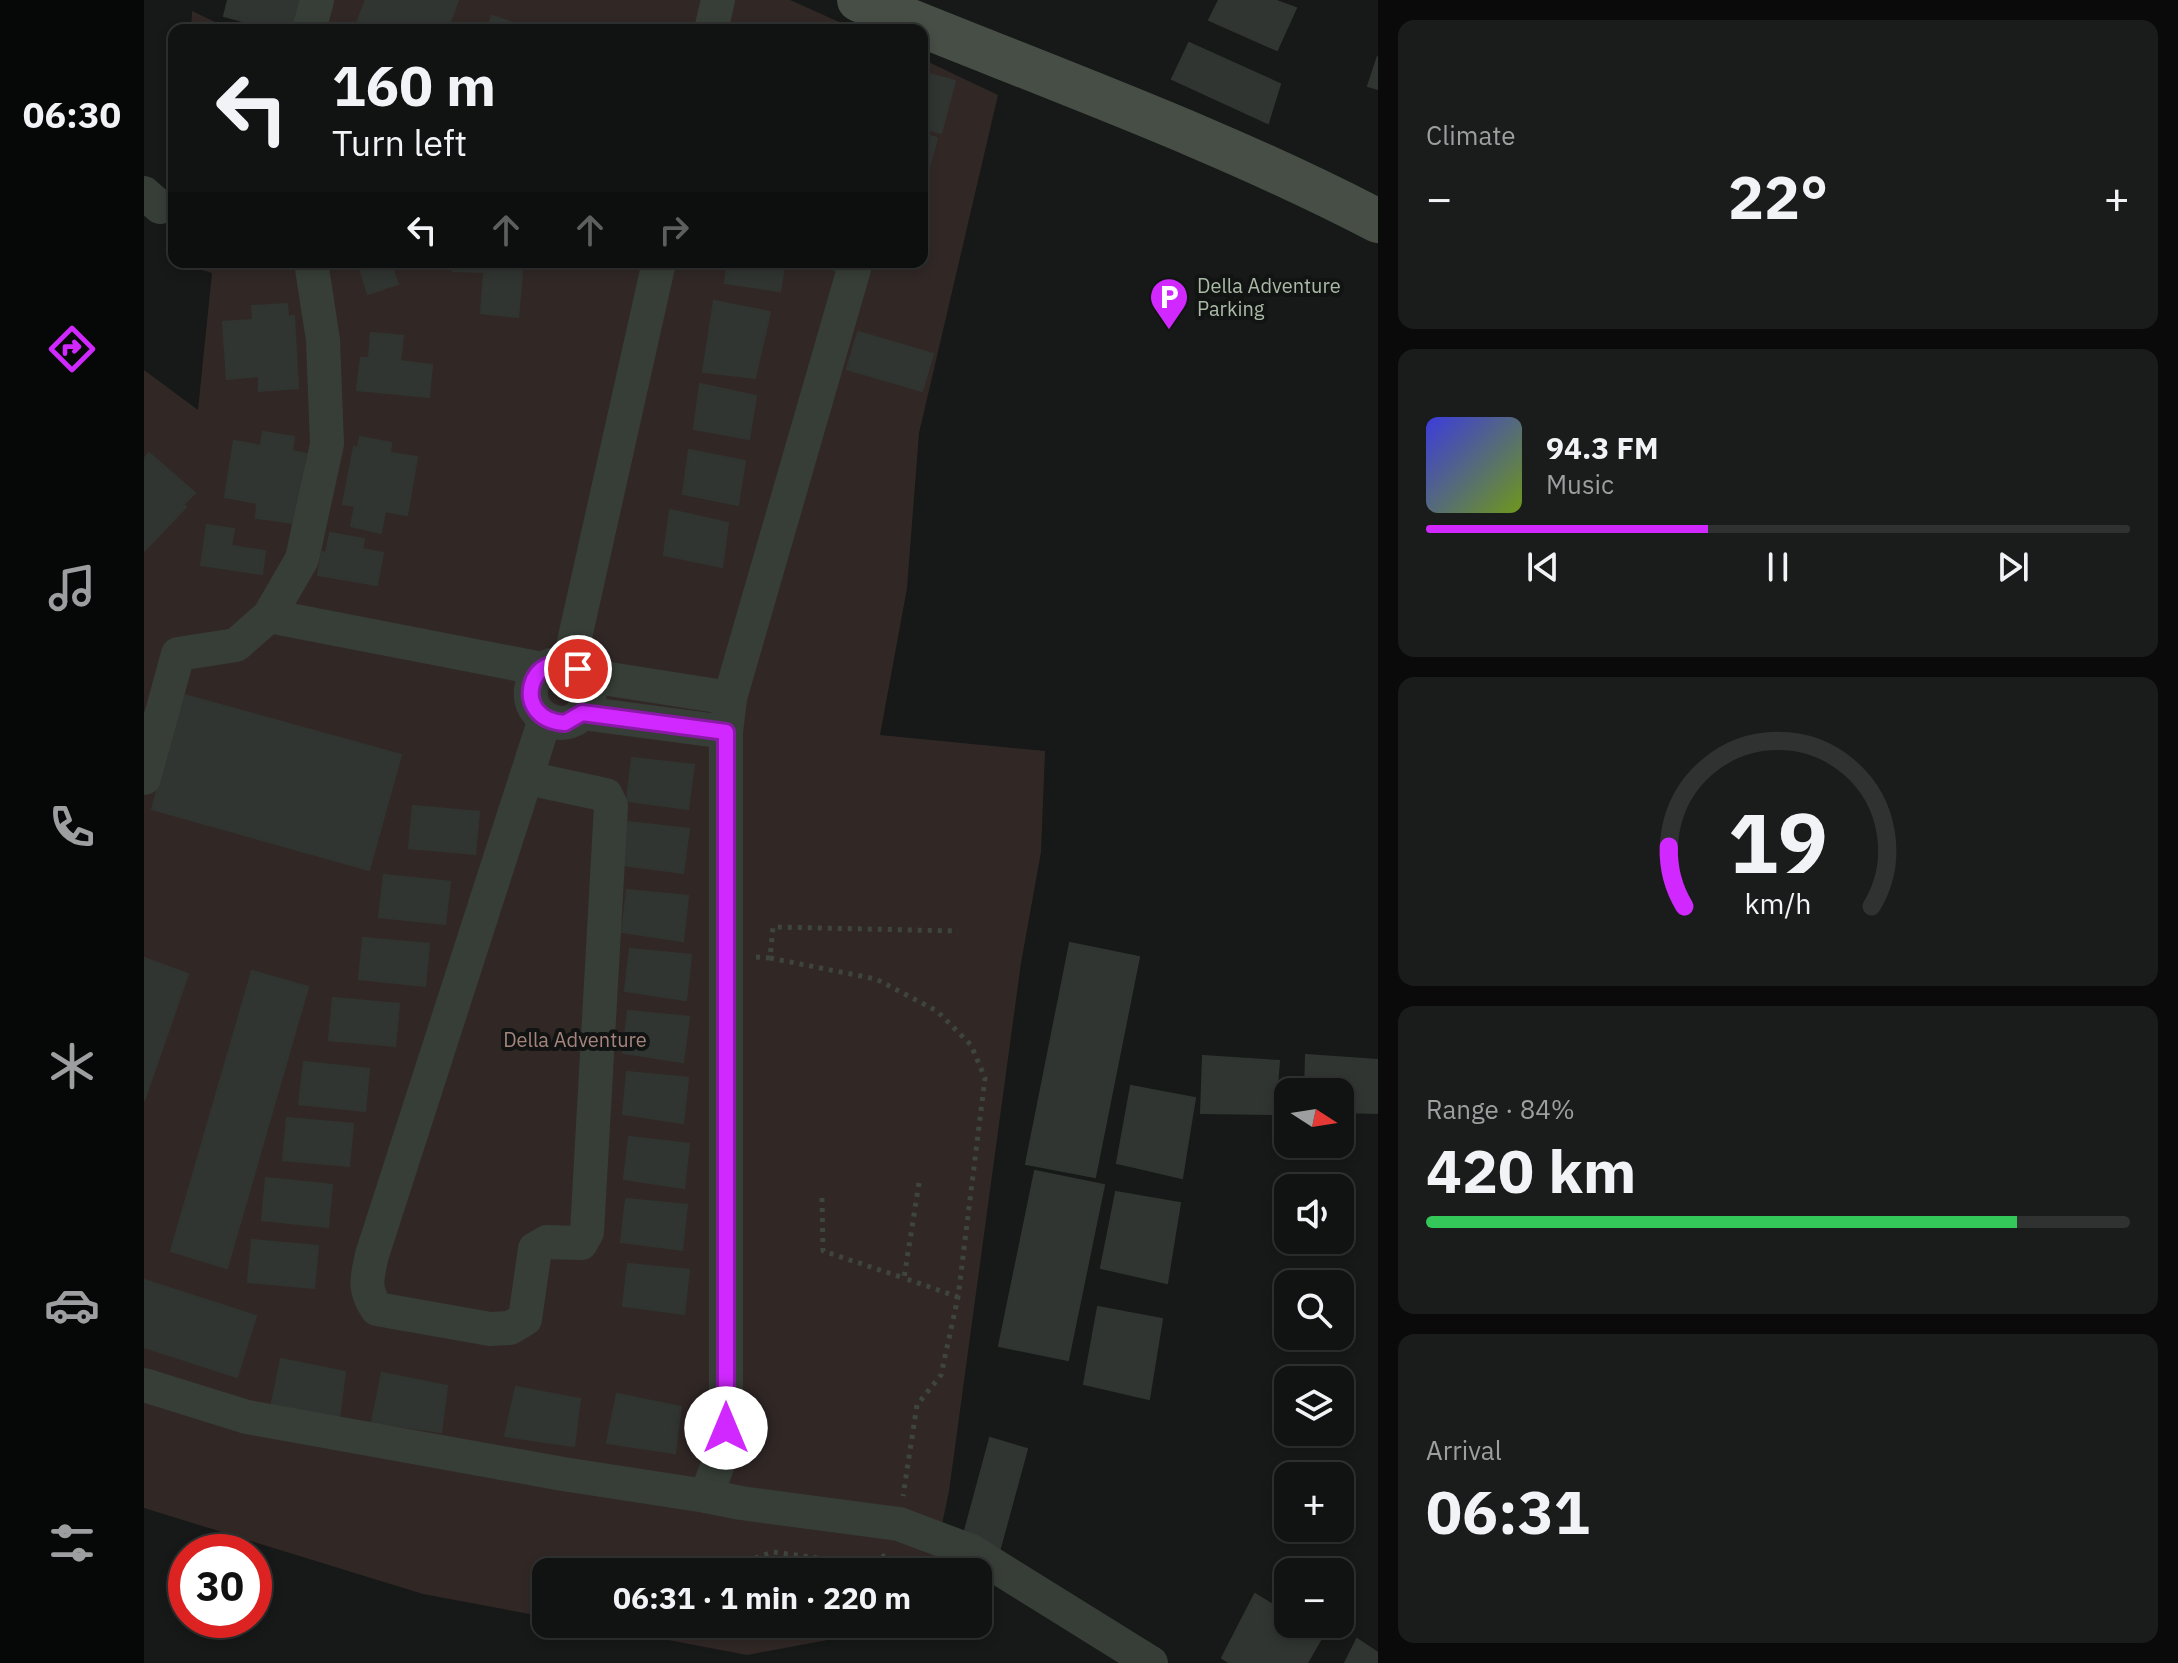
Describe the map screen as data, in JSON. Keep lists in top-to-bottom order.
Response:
{
  "parks": ["Della Adventure"],
  "places": {
    "parking": ["Della Adventure Parking"]
  },
  "north": "right",
  "page": {
    "tabs": "06:30",
    "tile": [
      "Climate",
      ["Range · 84%", "420 km"],
      ["Arrival", "06:31"]
    ],
    "turn": ["160 m", "Turn left"],
    "heat": ["−", "22°", "+"],
    "song": ["94.3 FM", "Music"],
    "map_buttons": ["+", "−"],
    "limit": "30",
    "trip": "06:31 · 1 min · 220 m",
    "gauge": ["19", "km/h"]
  }
}
